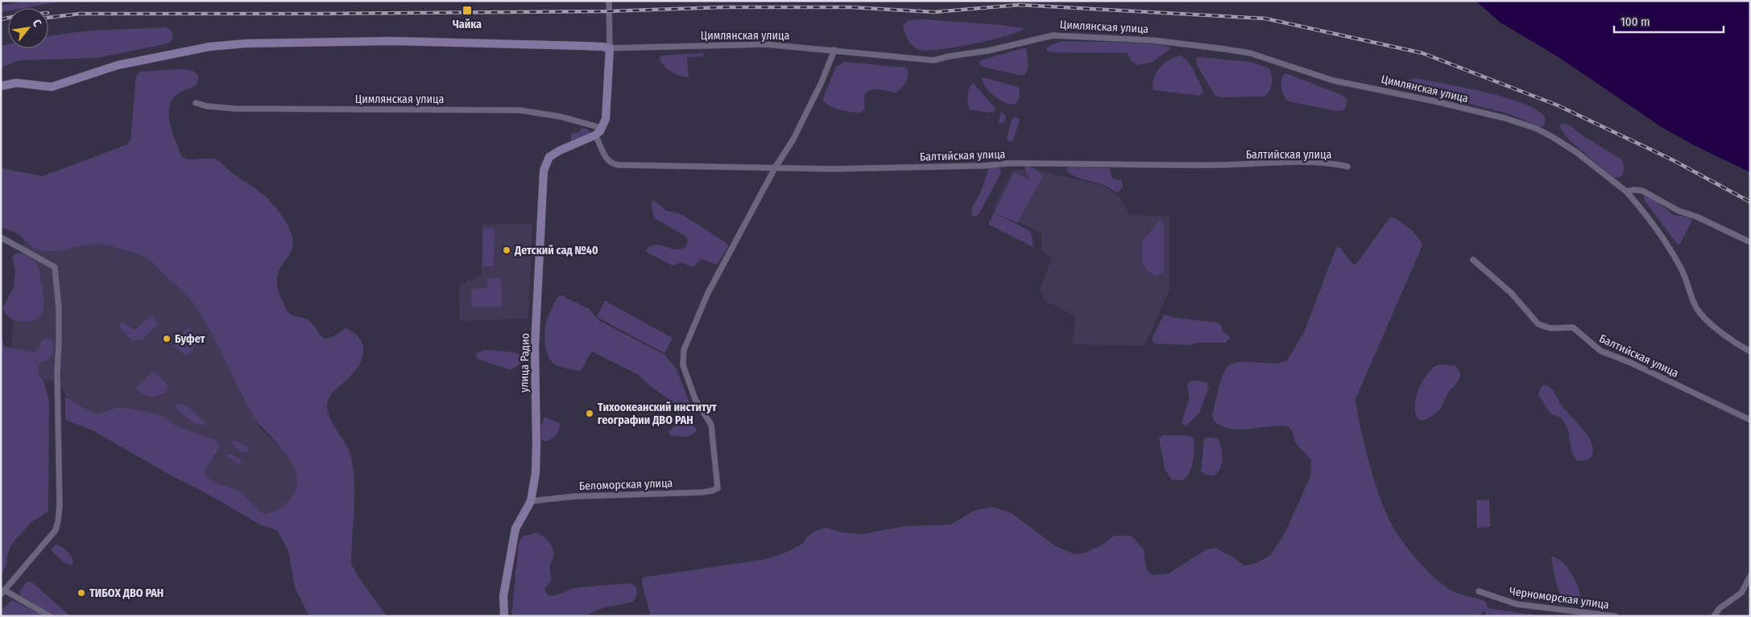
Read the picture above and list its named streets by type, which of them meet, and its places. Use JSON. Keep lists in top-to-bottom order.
{
  "streets": {
    "main road": ["улица Радио"],
    "street": [
      "Цимлянская улица",
      "Балтийская улица",
      "Беломорская улица",
      "Черноморская улица"
    ]
  },
  "crossings": [
    ["Балтийская улица", "улица Радио"],
    ["Балтийская улица", "Беломорская улица"],
    ["улица Радио", "Беломорская улица"]
  ],
  "places": {
    "transit": ["Чайка"],
    "other": [
      "Детский сад №40",
      "Буфет",
      "Тихоокеанский институт географии ДВО РАН",
      "ТИБОХ ДВО РАН"
    ]
  },
  "scale_bar": "100 m",
  "north": "top right"
}
